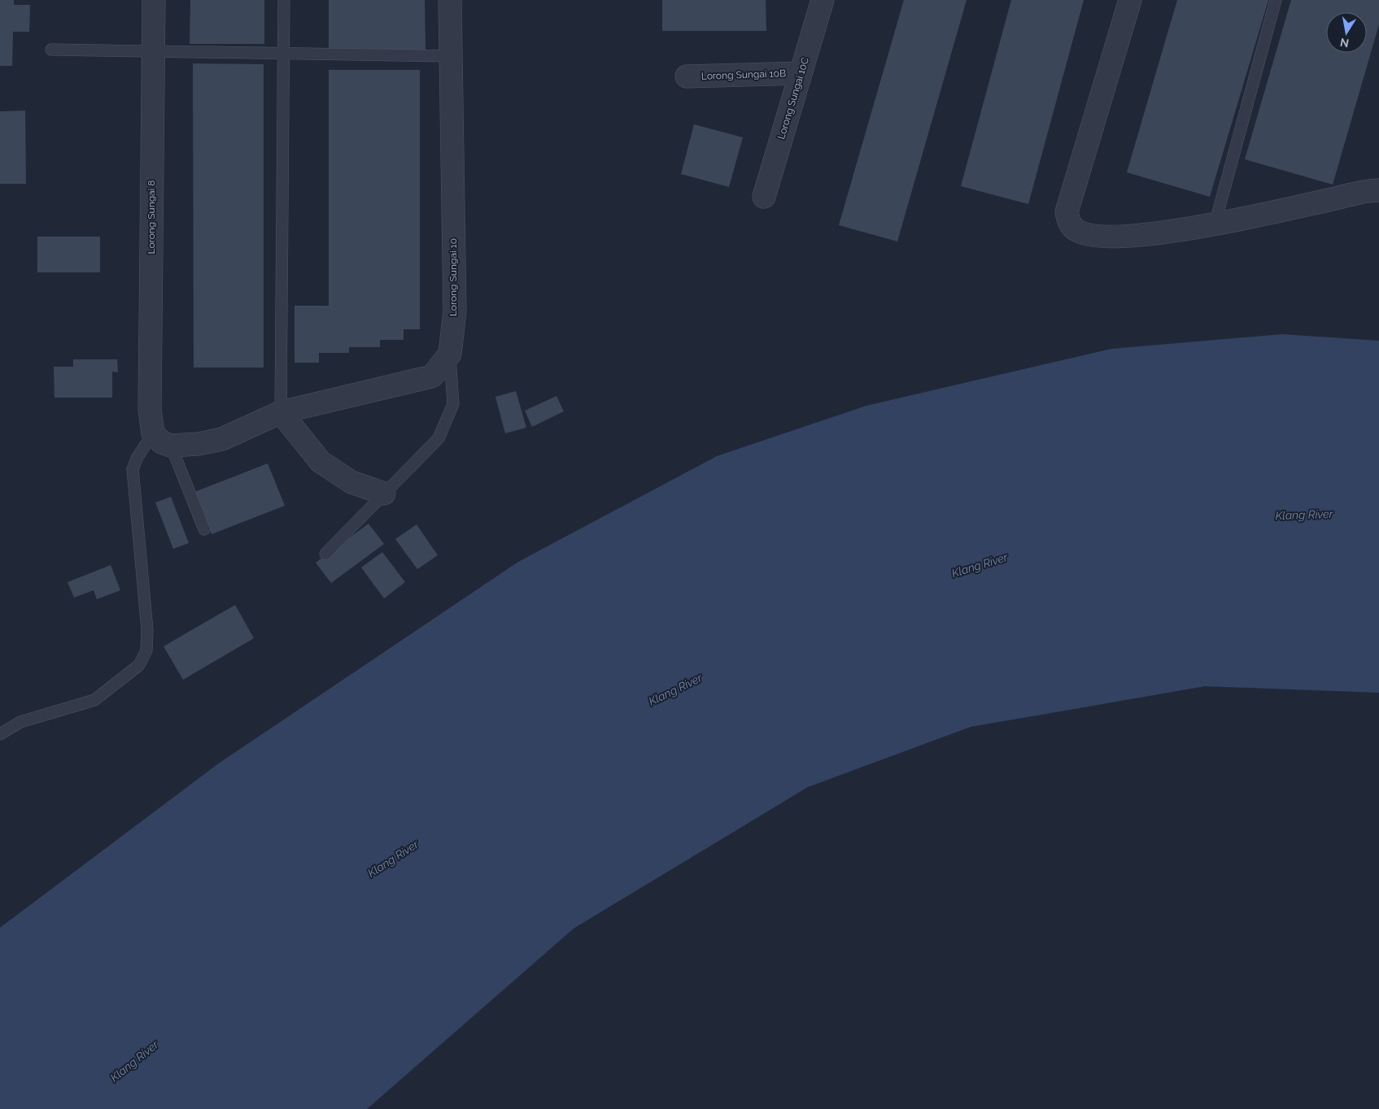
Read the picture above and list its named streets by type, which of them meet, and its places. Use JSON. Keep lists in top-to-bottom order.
{
  "streets": {
    "street": [
      "Lorong Sungai 10B",
      "Lorong Sungai 10C",
      "Lorong Sungai 8",
      "Lorong Sungai 10"
    ]
  },
  "crossings": [
    ["Lorong Sungai 10B", "Lorong Sungai 10C"]
  ],
  "water": ["Klang River"],
  "north": "bottom"
}
